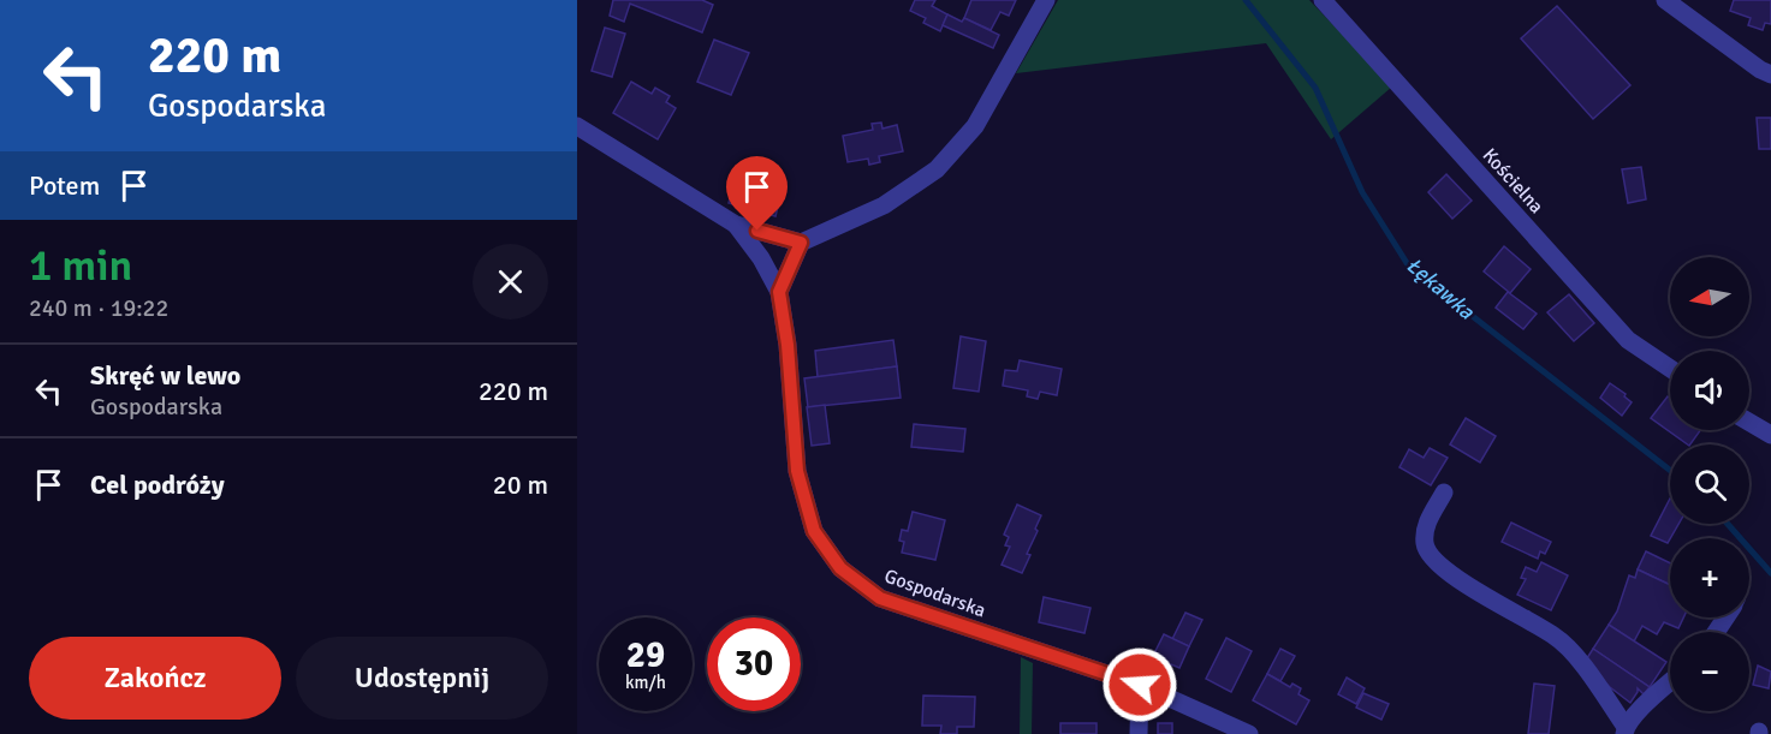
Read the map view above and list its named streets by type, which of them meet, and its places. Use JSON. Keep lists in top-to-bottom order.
{
  "streets": {
    "street": ["Kościelna", "Gospodarska"]
  },
  "water": ["Łękawka"],
  "north": "left",
  "page": {
    "turn": ["220 m", "Gospodarska"],
    "then": "Potem",
    "heading": ["1 min", "240 m · 19:22"],
    "map_buttons": ["+", "−"],
    "list": [
      {
        "name": "Skręć w lewo",
        "note": "Gospodarska",
        "value": "220 m"
      },
      {
        "name": "Cel podróży",
        "value": "20 m"
      }
    ],
    "speed": "29 km/h",
    "limit": "30",
    "buttons": ["Zakończ", "Udostępnij"]
  }
}
